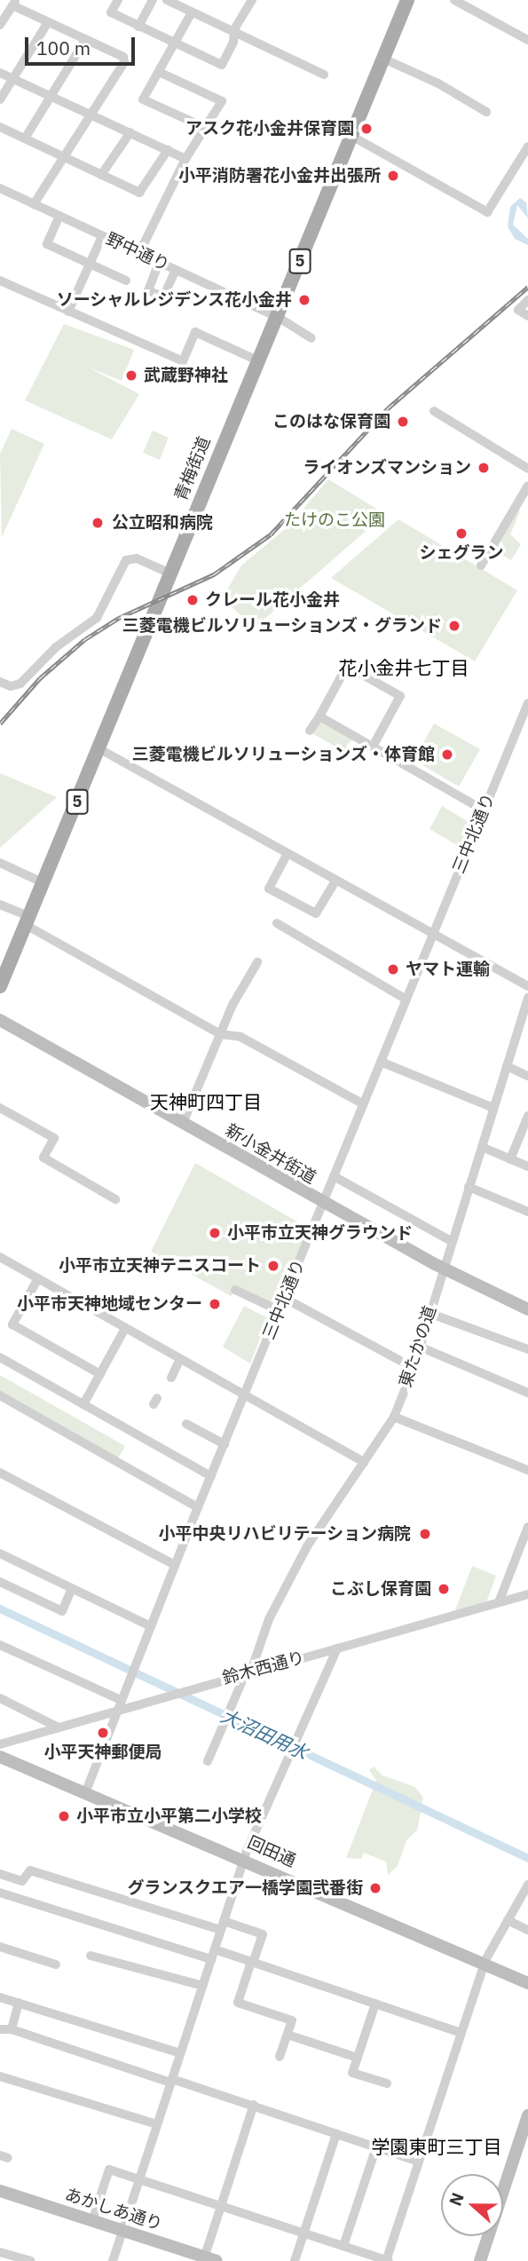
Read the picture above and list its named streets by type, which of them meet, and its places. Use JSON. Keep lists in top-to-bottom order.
{
  "streets": {
    "main road": ["5", "青梅街道"],
    "street": [
      "野中通り",
      "三中北通り",
      "新小金井街道",
      "東たかの道",
      "鈴木西通り",
      "回田通",
      "あかしあ通り"
    ]
  },
  "crossings": [
    ["野中通り", "青梅街道"],
    ["三中北通り", "新小金井街道"],
    ["三中北通り", "鈴木西通り"],
    ["三中北通り", "回田通"],
    ["新小金井街道", "東たかの道"],
    ["東たかの道", "鈴木西通り"]
  ],
  "districts": ["花小金井七丁目", "天神町四丁目", "学園東町三丁目"],
  "water": ["大沼田用水"],
  "parks": ["たけのこ公園"],
  "places": [
    "アスク花小金井保育園",
    "小平消防署花小金井出張所",
    "ソーシャルレジデンス花小金井",
    "武蔵野神社",
    "このはな保育園",
    "ライオンズマンション",
    "公立昭和病院",
    "シェグラン",
    "クレール花小金井",
    "三菱電機ビルソリューションズ・グランド",
    "三菱電機ビルソリューションズ・体育館",
    "ヤマト運輸",
    "小平市立天神グラウンド",
    "小平市立天神テニスコート",
    "小平市天神地域センター",
    "小平中央リハビリテーション病院",
    "こぶし保育園",
    "小平天神郵便局",
    "小平市立小平第二小学校",
    "グランスクエア一橋学園弐番街"
  ],
  "scale_bar": "100 m",
  "north": "left"
}
